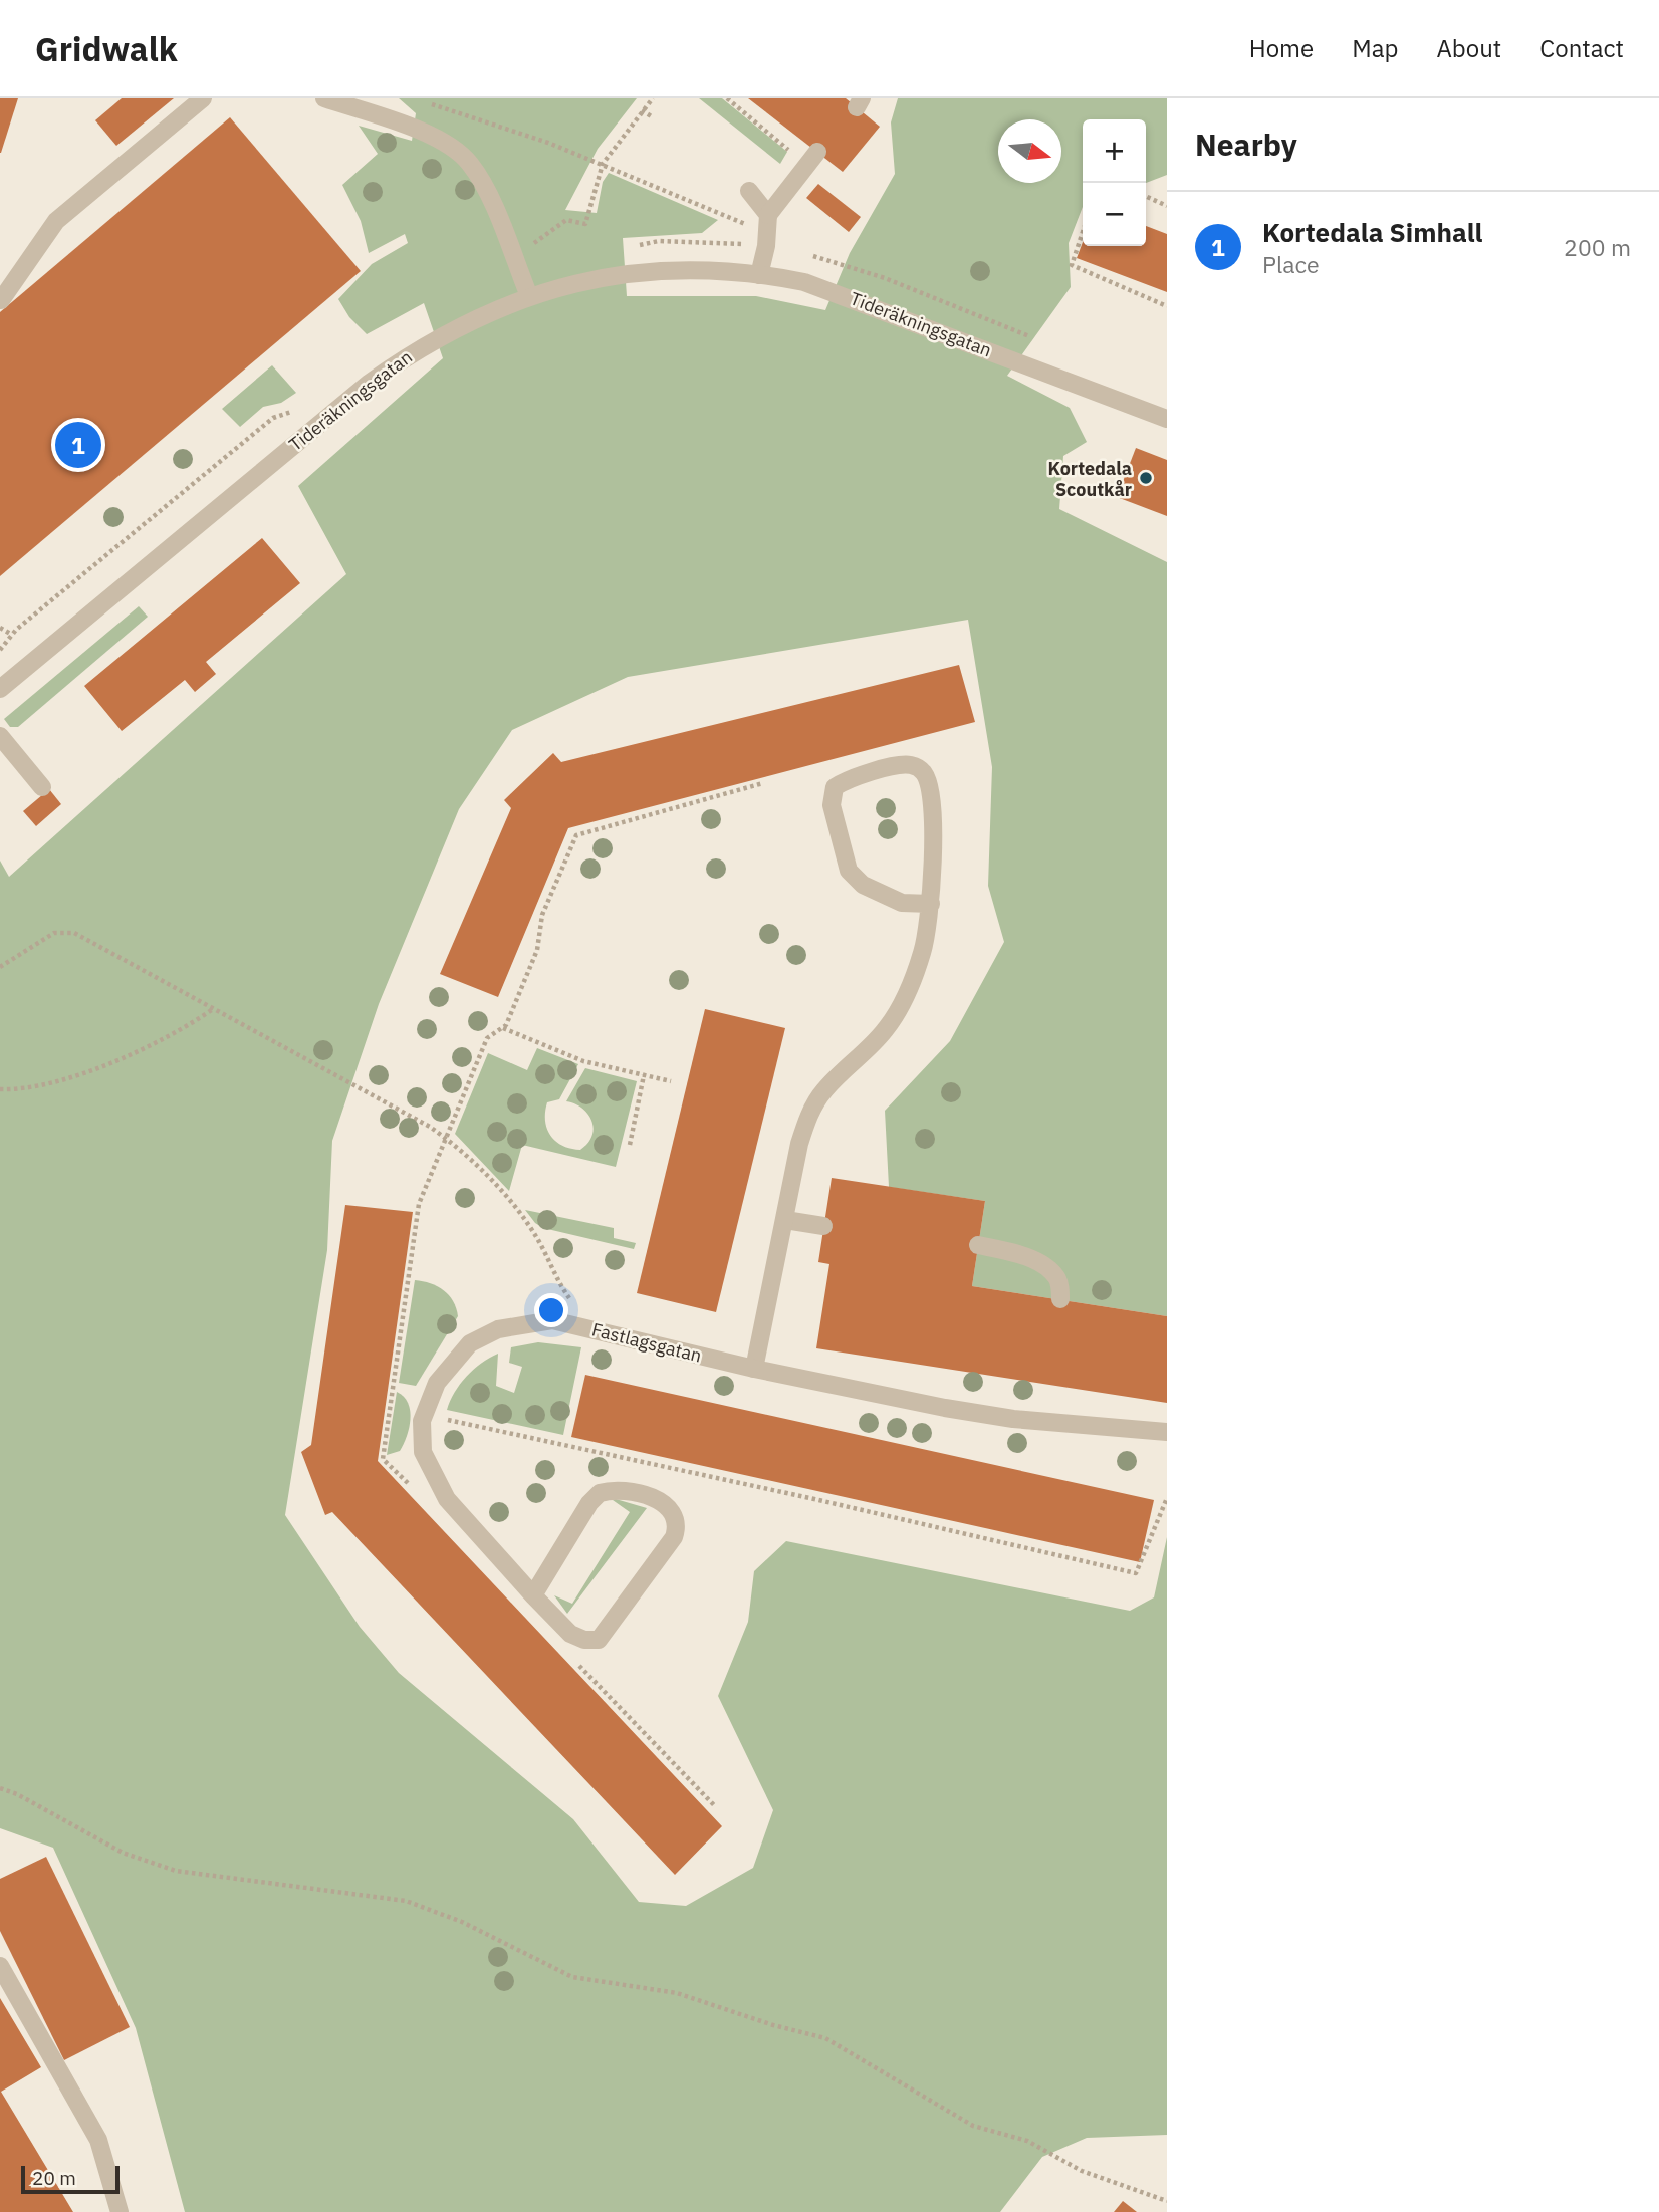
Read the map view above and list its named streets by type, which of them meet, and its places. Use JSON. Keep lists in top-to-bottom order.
{
  "streets": {
    "street": ["Tideräkningsgatan", "Fastlagsgatan"]
  },
  "places": ["Kortedala Scoutkår"],
  "scale_bar": "20 m",
  "north": "right",
  "page": {
    "header": "Gridwalk",
    "nav": [
      "Home",
      "Map",
      "About",
      "Contact"
    ],
    "heading": "Nearby",
    "map_buttons": ["+", "−"],
    "list": [
      {
        "mark": "1",
        "name": "Kortedala Simhall",
        "note": "Place",
        "value": "200 m"
      }
    ],
    "pins": "1",
    "scale": "20 m"
  }
}
